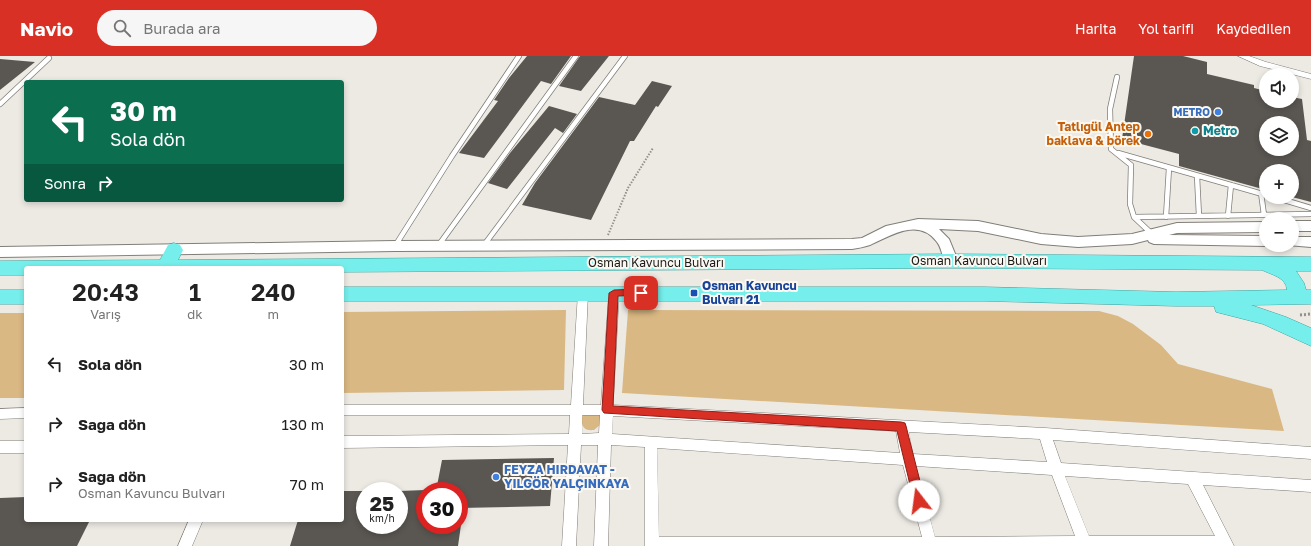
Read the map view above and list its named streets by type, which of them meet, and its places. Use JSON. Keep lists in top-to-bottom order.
{
  "streets": {
    "highway": ["Osman Kavuncu Bulvarı"]
  },
  "places": {
    "other": [
      "METRO",
      "Metro",
      "Tatlıgül Antep baklava & börek",
      "FEYZA HIRDAVAT - YILGÖR YALÇINKAYA"
    ],
    "transit": ["Osman Kavuncu Bulvarı 21"]
  },
  "page": {
    "header": "Navio",
    "search": "Burada ara",
    "nav": ["Harita", "Yol tarifi", "Kaydedilen"],
    "map_buttons": ["+", "−"],
    "turn": ["30 m", "Sola dön"],
    "then": "Sonra",
    "eta": [
      "20:43",
      "Varış",
      "1",
      "dk",
      "240",
      "m"
    ],
    "list": [
      {
        "name": "Sola dön",
        "value": "30 m"
      },
      {
        "name": "Sağa dön",
        "value": "130 m"
      },
      {
        "name": "Sağa dön",
        "note": "Osman Kavuncu Bulvarı",
        "value": "70 m"
      }
    ],
    "speed": "25 km/h",
    "limit": "30"
  }
}
